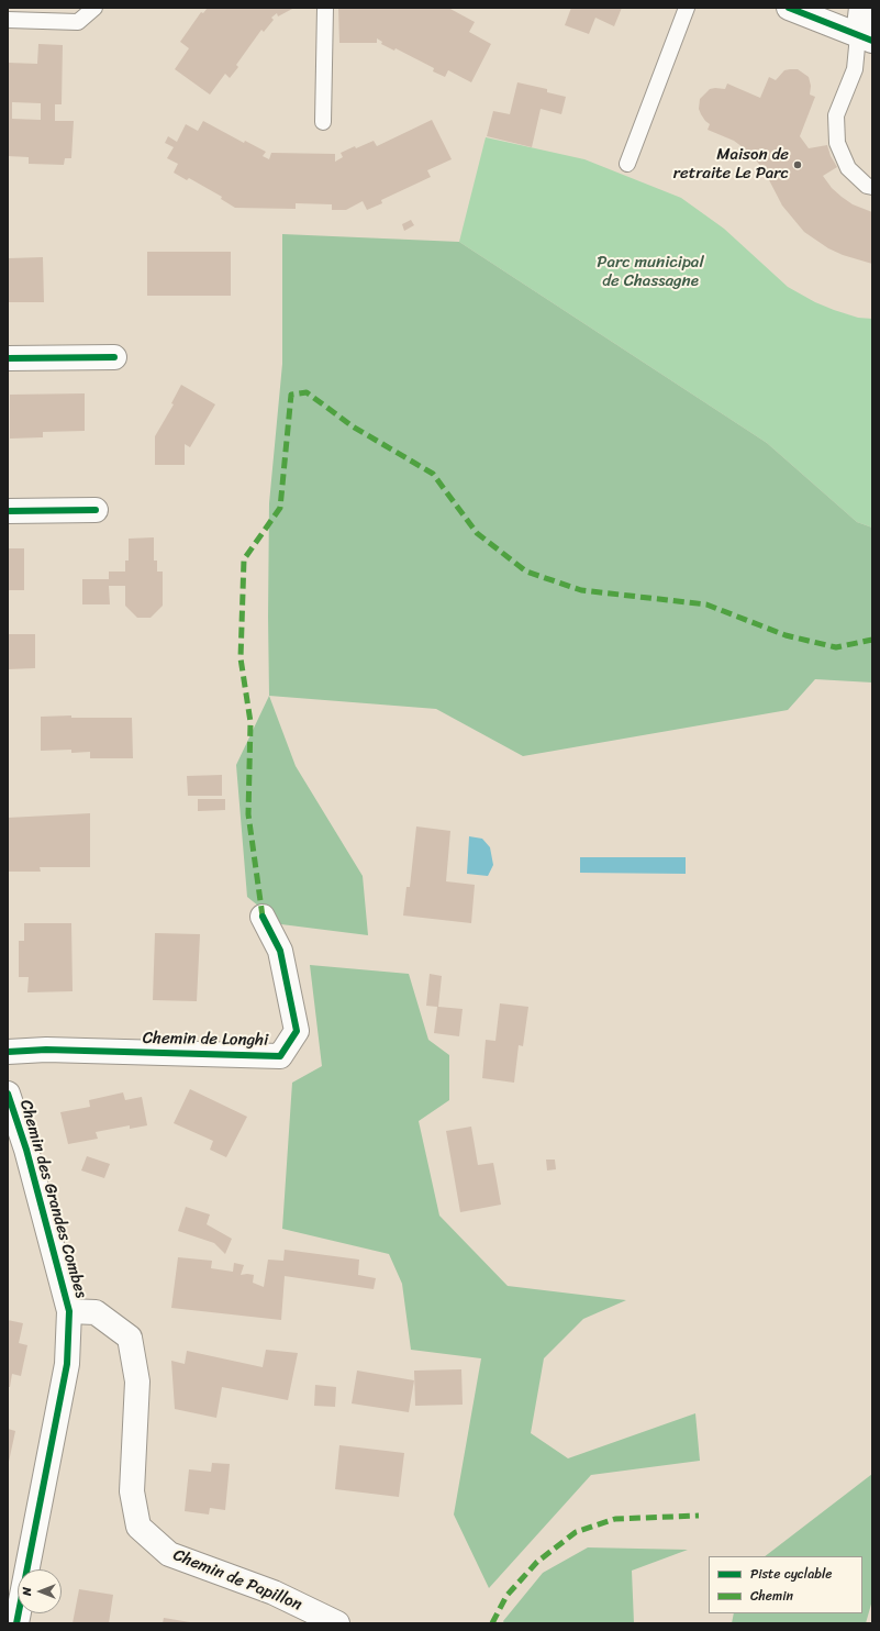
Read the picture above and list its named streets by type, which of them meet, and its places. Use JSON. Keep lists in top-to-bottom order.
{
  "streets": {
    "street": ["Chemin de Longhi", "Chemin des Grandes Combes", "Chemin de Papillon"]
  },
  "crossings": [
    ["Chemin des Grandes Combes", "Chemin de Papillon"]
  ],
  "parks": ["Parc municipal de Chassagne"],
  "places": ["Maison de retraite Le Parc"],
  "legend": ["Piste cyclable", "Chemin"],
  "north": "left"
}
